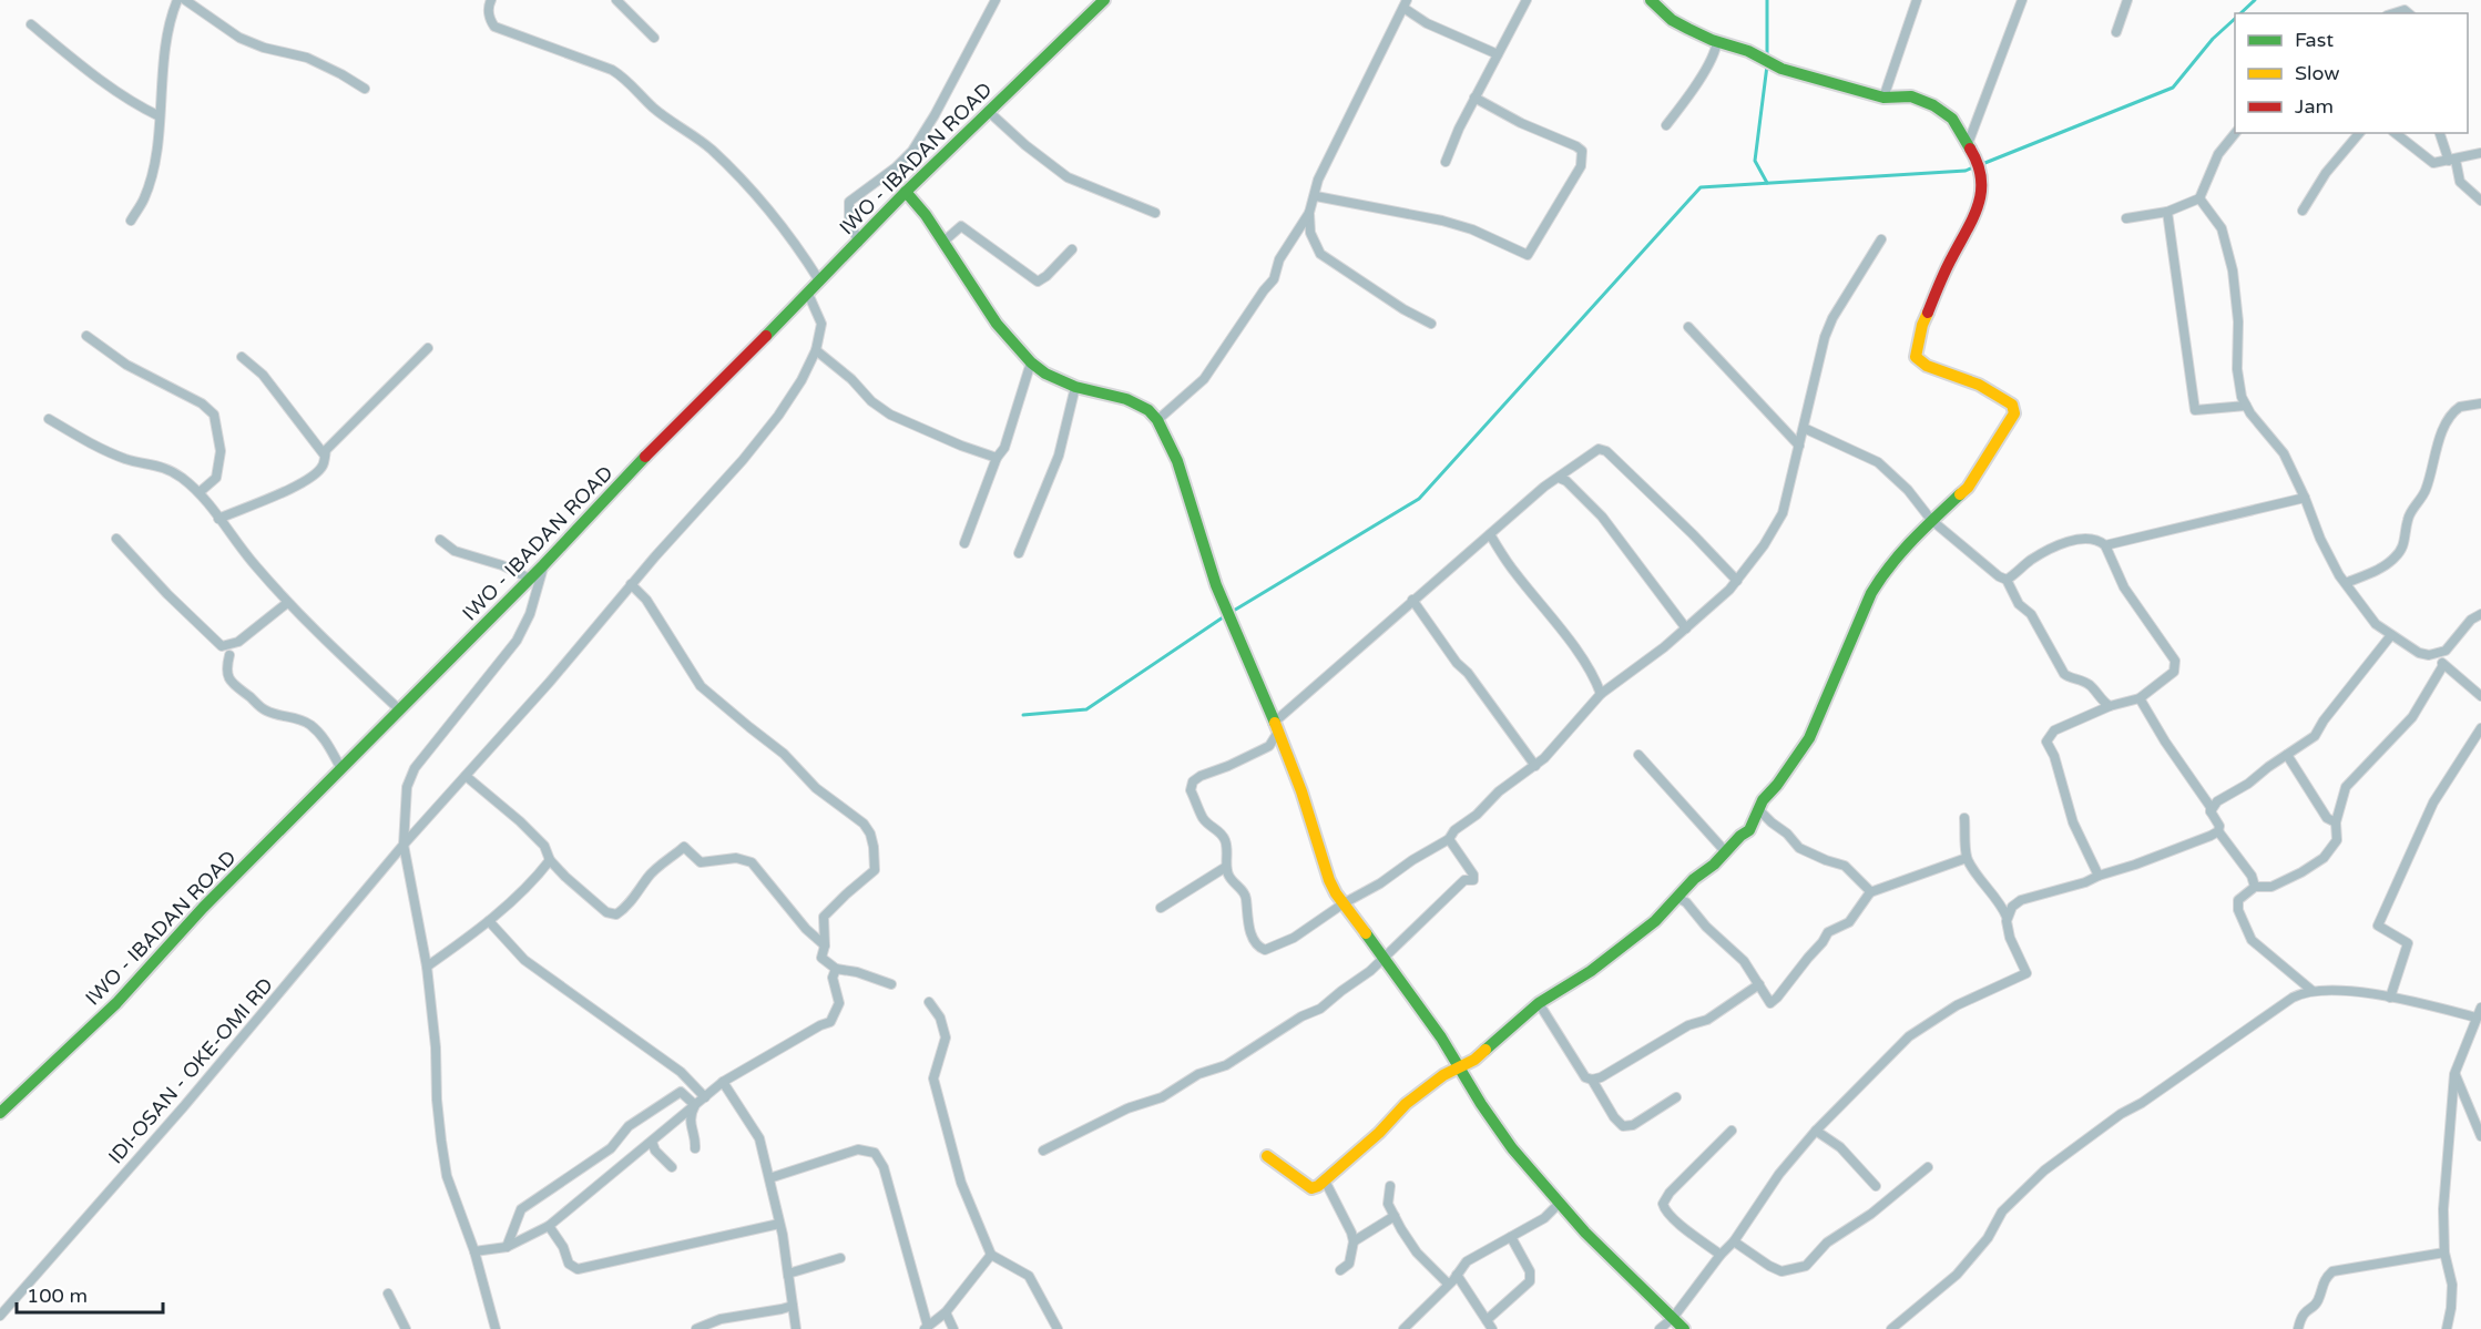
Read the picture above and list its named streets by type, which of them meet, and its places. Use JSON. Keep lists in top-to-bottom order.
{
  "streets": {
    "street": ["IWO - IBADAN ROAD", "IDI-OSAN - OKE-OMI RD"]
  },
  "legend": ["Fast", "Slow", "Jam"],
  "scale_bar": "100 m"
}
